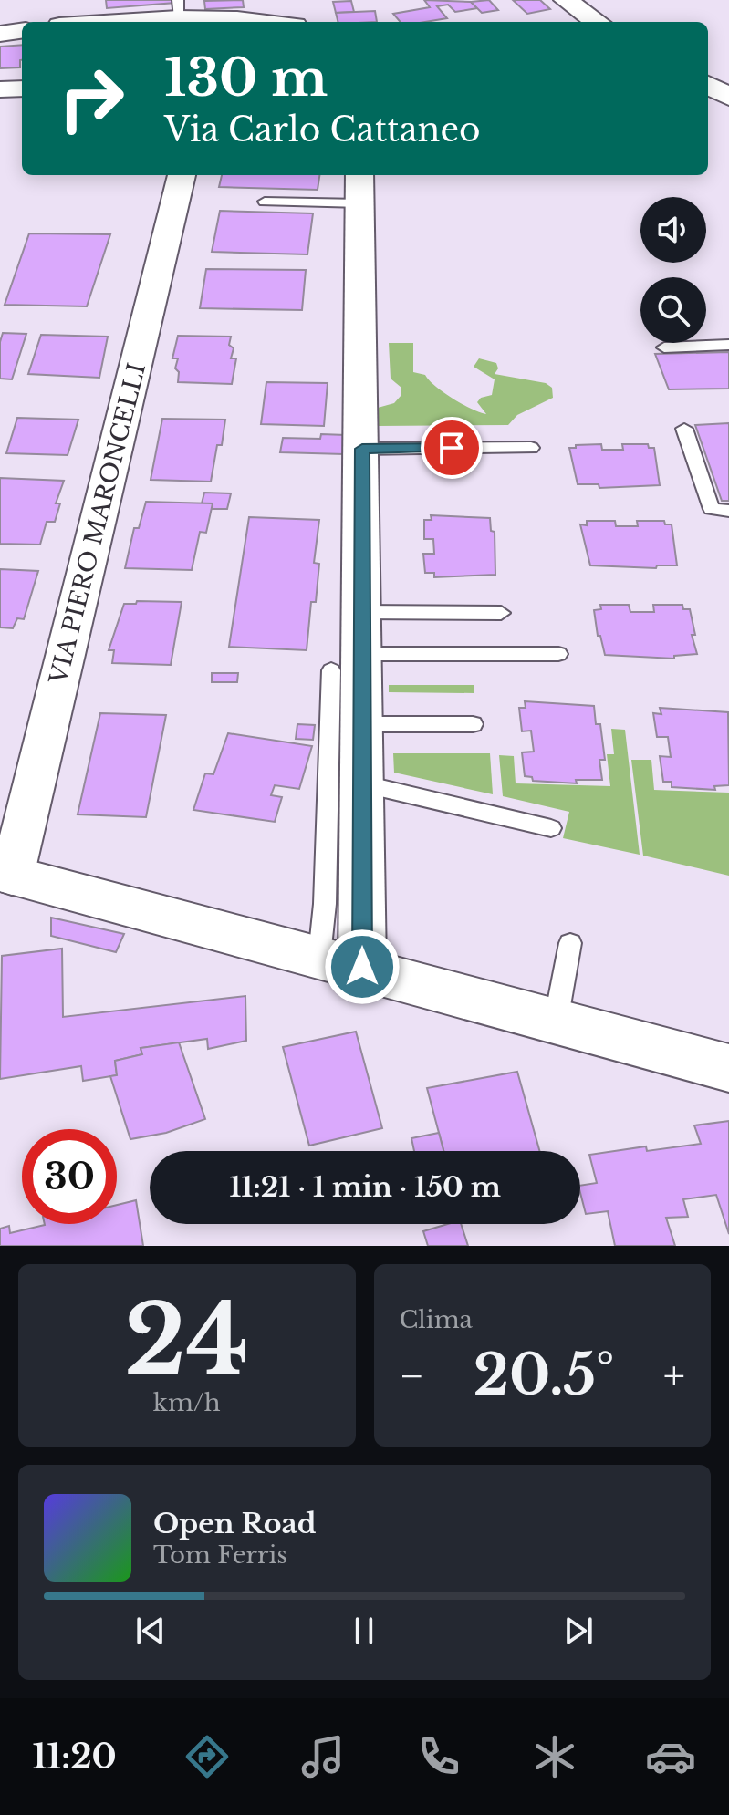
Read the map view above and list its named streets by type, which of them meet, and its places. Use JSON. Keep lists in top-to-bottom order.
{
  "streets": {
    "street": ["VIA PIERO MARONCELLI"]
  },
  "page": {
    "turn": ["130 m", "Via Carlo Cattaneo"],
    "limit": "30",
    "trip": "11:21 · 1 min · 150 m",
    "tile": [
      ["24", "km/h"],
      "Clima"
    ],
    "heat": ["−", "20.5°", "+"],
    "song": ["Open Road", "Tom Ferris"],
    "tabs": "11:20"
  }
}
